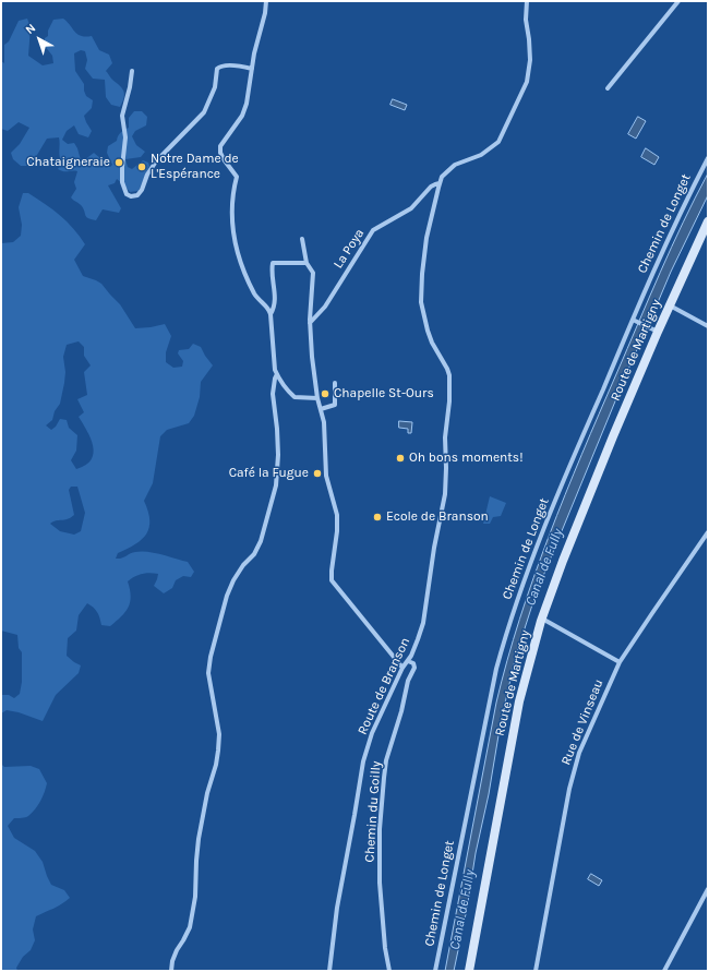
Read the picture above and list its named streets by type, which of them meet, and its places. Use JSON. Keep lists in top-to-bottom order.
{
  "streets": {
    "main road": ["Route de Martigny"],
    "street": [
      "Chemin de Longet",
      "La Poya",
      "Route de Branson",
      "Rue de Vinseau",
      "Chemin du Goilly"
    ]
  },
  "crossings": [
    ["La Poya", "Route de Branson"],
    ["Route de Branson", "Chemin du Goilly"]
  ],
  "water": ["Canal de Fully"],
  "places": [
    "Chataigneraie",
    "Notre Dame de L'Espérance",
    "Chapelle St-Ours",
    "Oh bons moments!",
    "Café la Fugue",
    "Ecole de Branson"
  ],
  "north": "top left"
}
